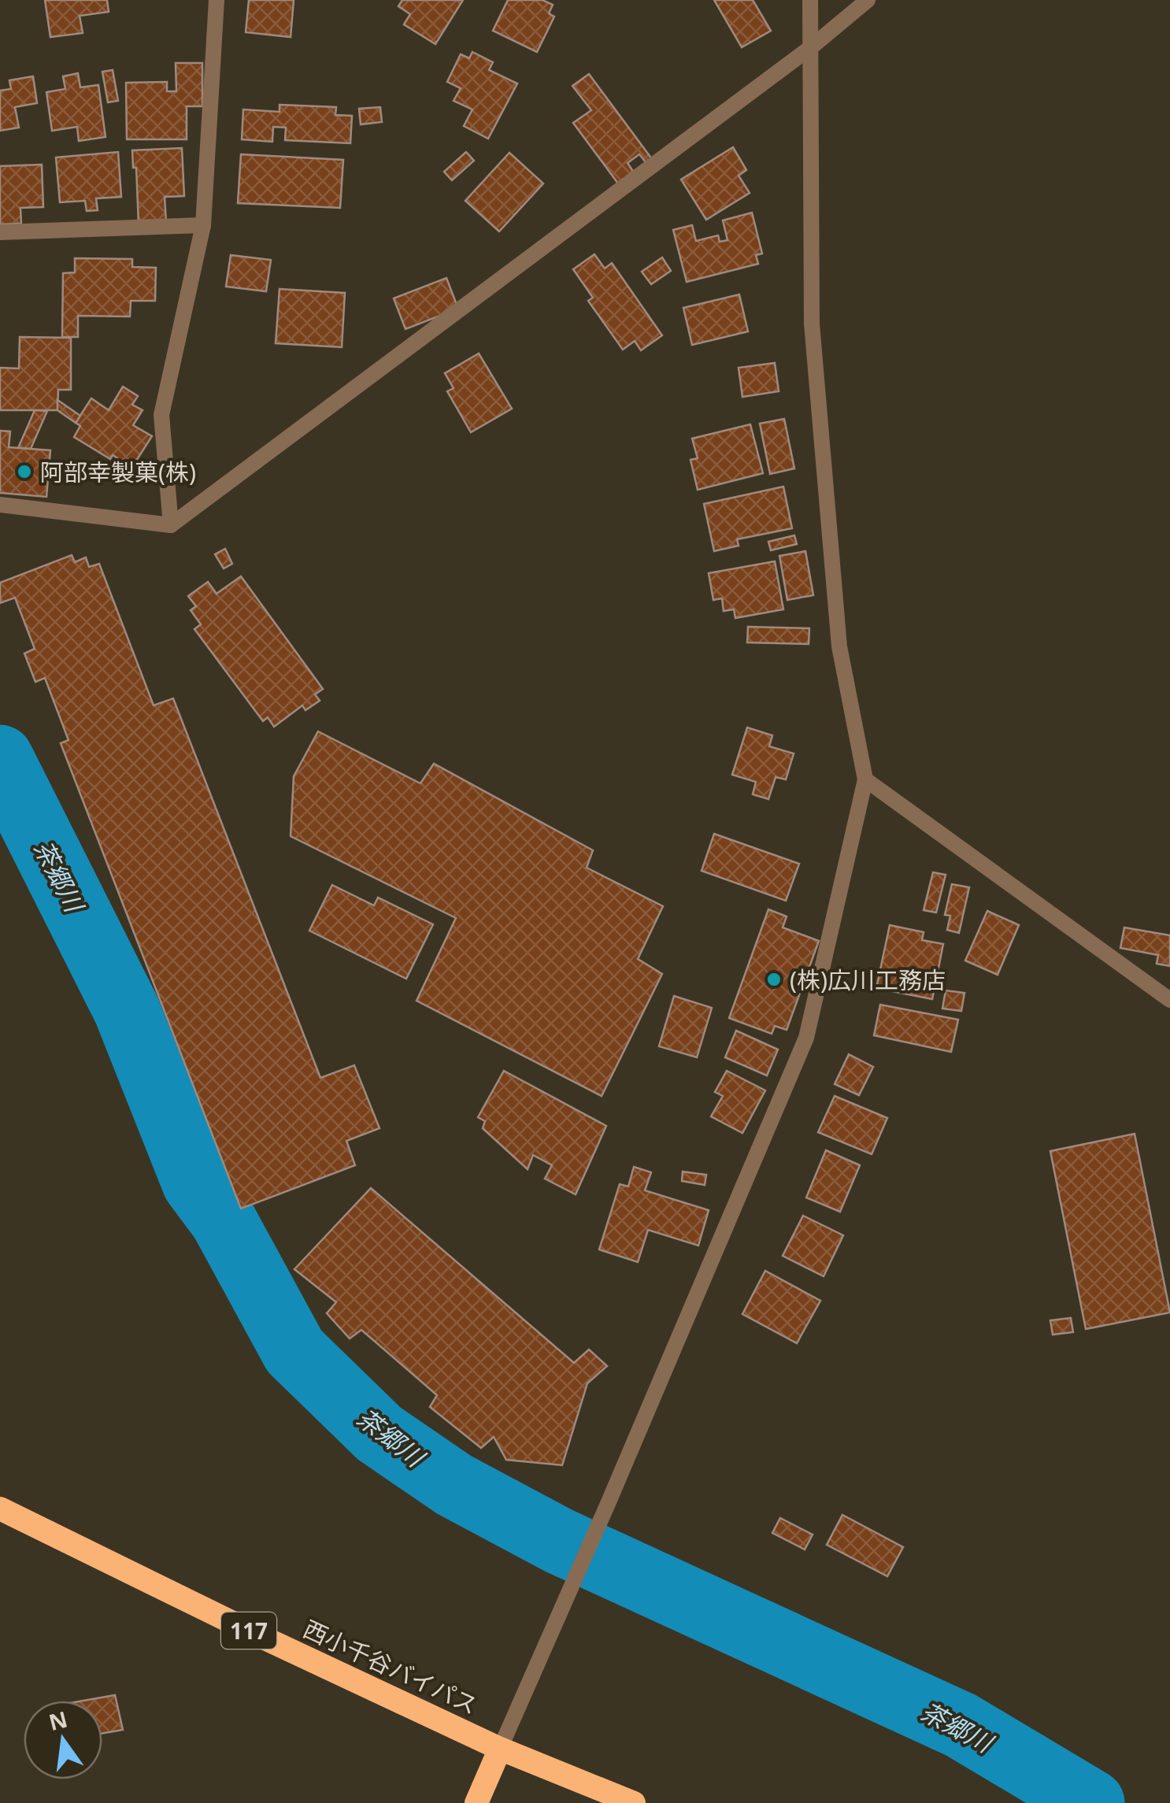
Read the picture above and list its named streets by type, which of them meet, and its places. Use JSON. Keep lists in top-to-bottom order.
{
  "streets": {
    "highway": ["117", "西小千谷バイパス"]
  },
  "water": ["茶郷川"],
  "places": ["阿部幸製菓(株)", "(株)広川工務店"],
  "north": "top"
}
